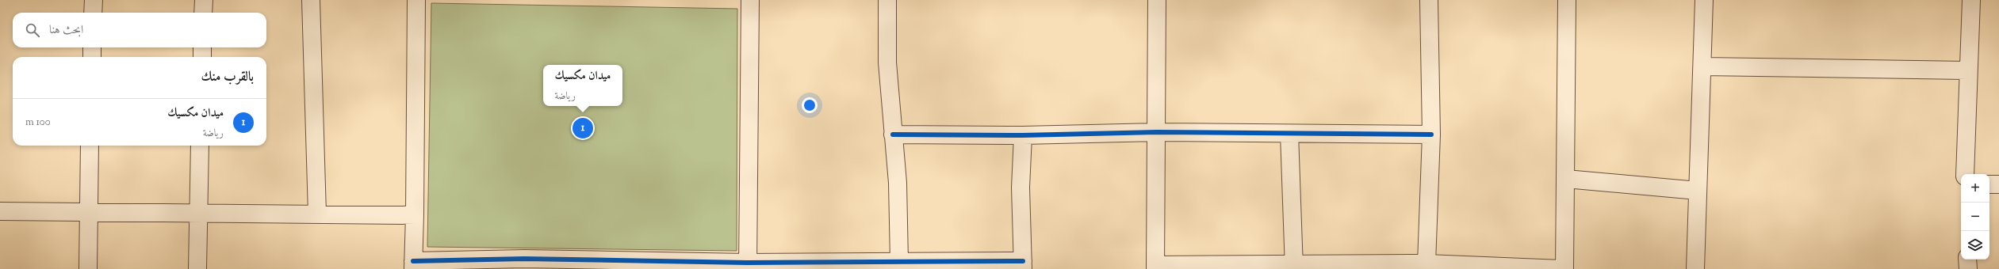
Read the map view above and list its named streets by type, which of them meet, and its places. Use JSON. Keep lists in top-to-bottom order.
{
  "page": {
    "search": "ابحث هنا",
    "heading": "بالقرب منك",
    "popup": ["ميدان مكسيك", "رياضة"],
    "list": [
      {
        "mark": "1",
        "name": "ميدان مكسيك",
        "note": "رياضة",
        "value": "100 m"
      }
    ],
    "pins": "1",
    "map_buttons": ["+", "−"]
  }
}
